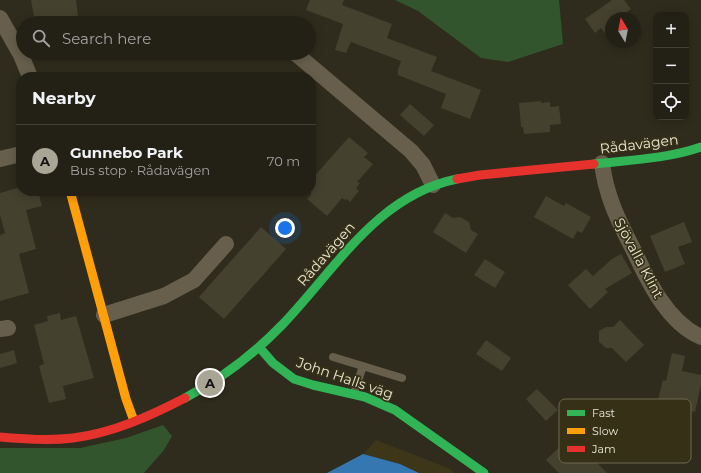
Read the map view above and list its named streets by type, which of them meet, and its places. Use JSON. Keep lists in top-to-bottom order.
{
  "streets": {
    "street": ["Rådavägen", "Sjövalla Klint", "John Halls väg"]
  },
  "crossings": [
    ["Rådavägen", "Sjövalla Klint"],
    ["Rådavägen", "John Halls väg"]
  ],
  "legend": ["Fast", "Slow", "Jam"],
  "north": "top",
  "page": {
    "map_buttons": ["+", "−"],
    "search": "Search here",
    "heading": "Nearby",
    "list": [
      {
        "mark": "A",
        "name": "Gunnebo Park",
        "note": "Bus stop · Rådavägen",
        "value": "70 m"
      }
    ],
    "pins": "A"
  }
}
